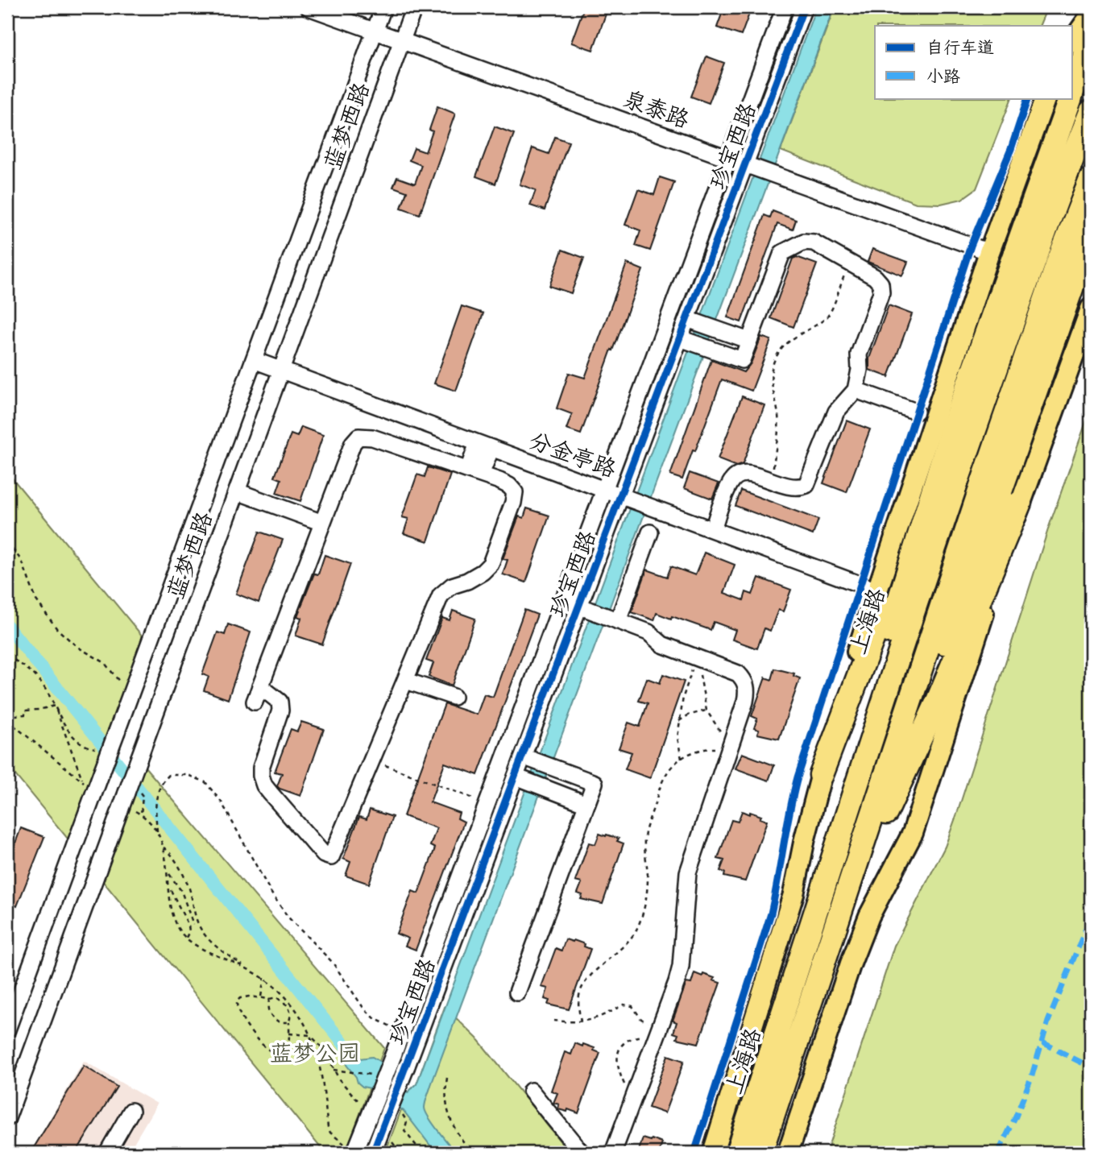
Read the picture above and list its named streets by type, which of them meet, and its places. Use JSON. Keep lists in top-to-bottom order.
{
  "streets": {
    "highway": ["上海路"],
    "street": [
      "泉泰路",
      "蓝梦西路",
      "珍宝西路",
      "分金亭路"
    ]
  },
  "crossings": [
    ["泉泰路", "蓝梦西路"],
    ["泉泰路", "珍宝西路"],
    ["泉泰路", "上海路"],
    ["蓝梦西路", "分金亭路"],
    ["珍宝西路", "分金亭路"],
    ["分金亭路", "上海路"]
  ],
  "parks": ["蓝梦公园"],
  "legend": ["自行车道", "小路"]
}
